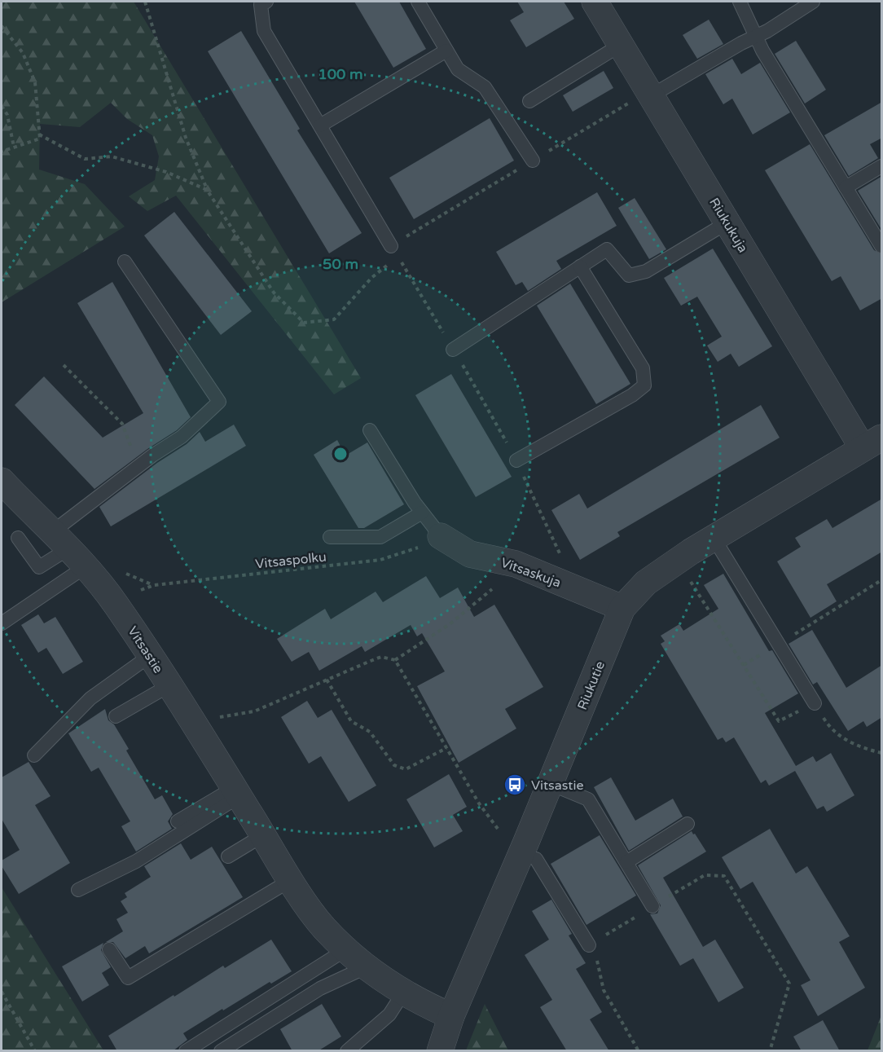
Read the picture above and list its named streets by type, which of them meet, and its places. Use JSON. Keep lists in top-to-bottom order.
{
  "streets": {
    "street": [
      "Riukukuja",
      "Vitsaskuja",
      "Vitsastie",
      "Riukutie"
    ],
    "path": ["Vitsaspolku"]
  },
  "crossings": [
    ["Riukukuja", "Riukutie"],
    ["Vitsaspolku", "Vitsaskuja"],
    ["Vitsaskuja", "Riukutie"],
    ["Vitsastie", "Riukutie"]
  ],
  "places": {
    "bus stop": ["Vitsastie"]
  },
  "rings": ["100 m", "50 m"]
}
